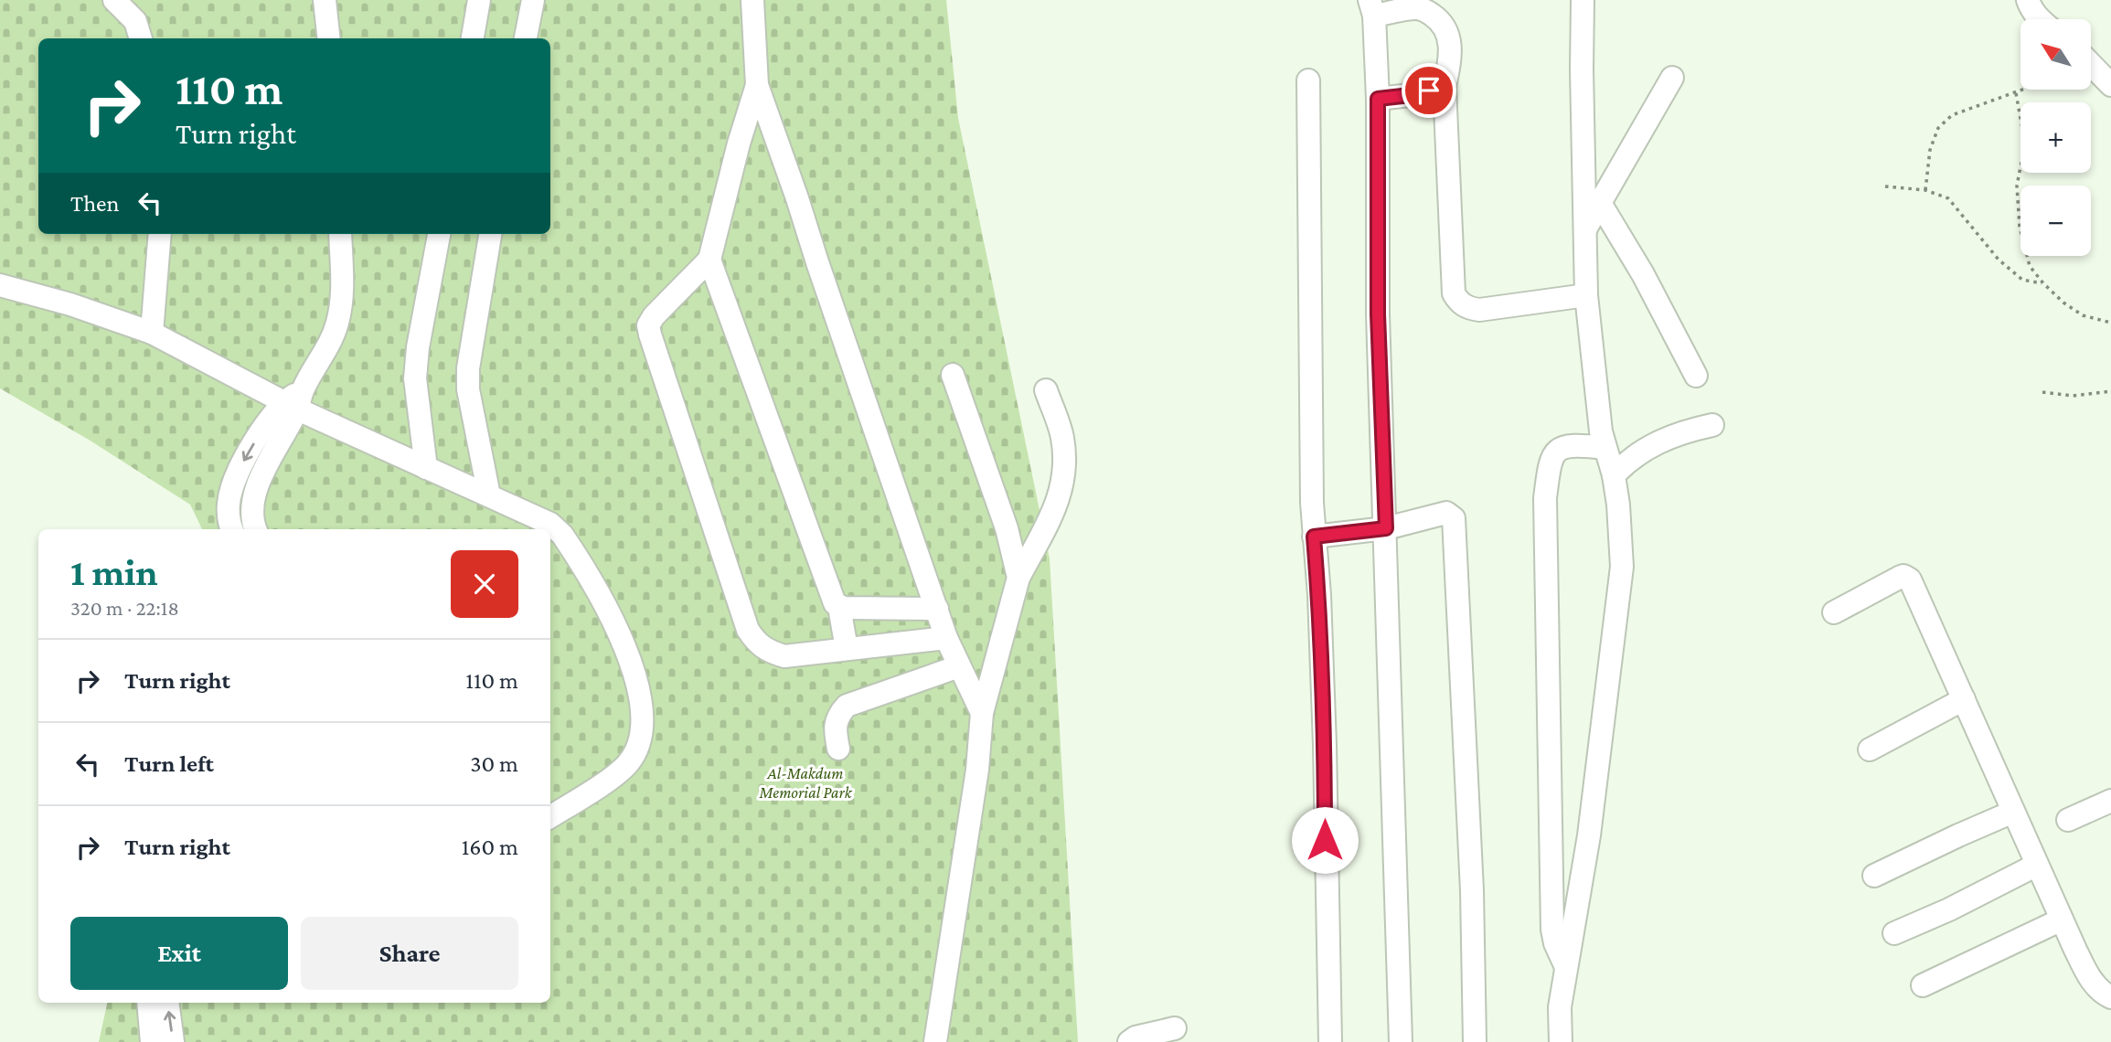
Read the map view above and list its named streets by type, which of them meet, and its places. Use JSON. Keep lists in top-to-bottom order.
{
  "parks": ["Al-Makdum Memorial Park"],
  "north": "top left",
  "page": {
    "map_buttons": ["+", "−"],
    "turn": ["110 m", "Turn right"],
    "then": "Then",
    "heading": ["1 min", "320 m · 22:18"],
    "list": [
      {
        "name": "Turn right",
        "value": "110 m"
      },
      {
        "name": "Turn left",
        "value": "30 m"
      },
      {
        "name": "Turn right",
        "value": "160 m"
      }
    ],
    "buttons": ["Exit", "Share"]
  }
}
